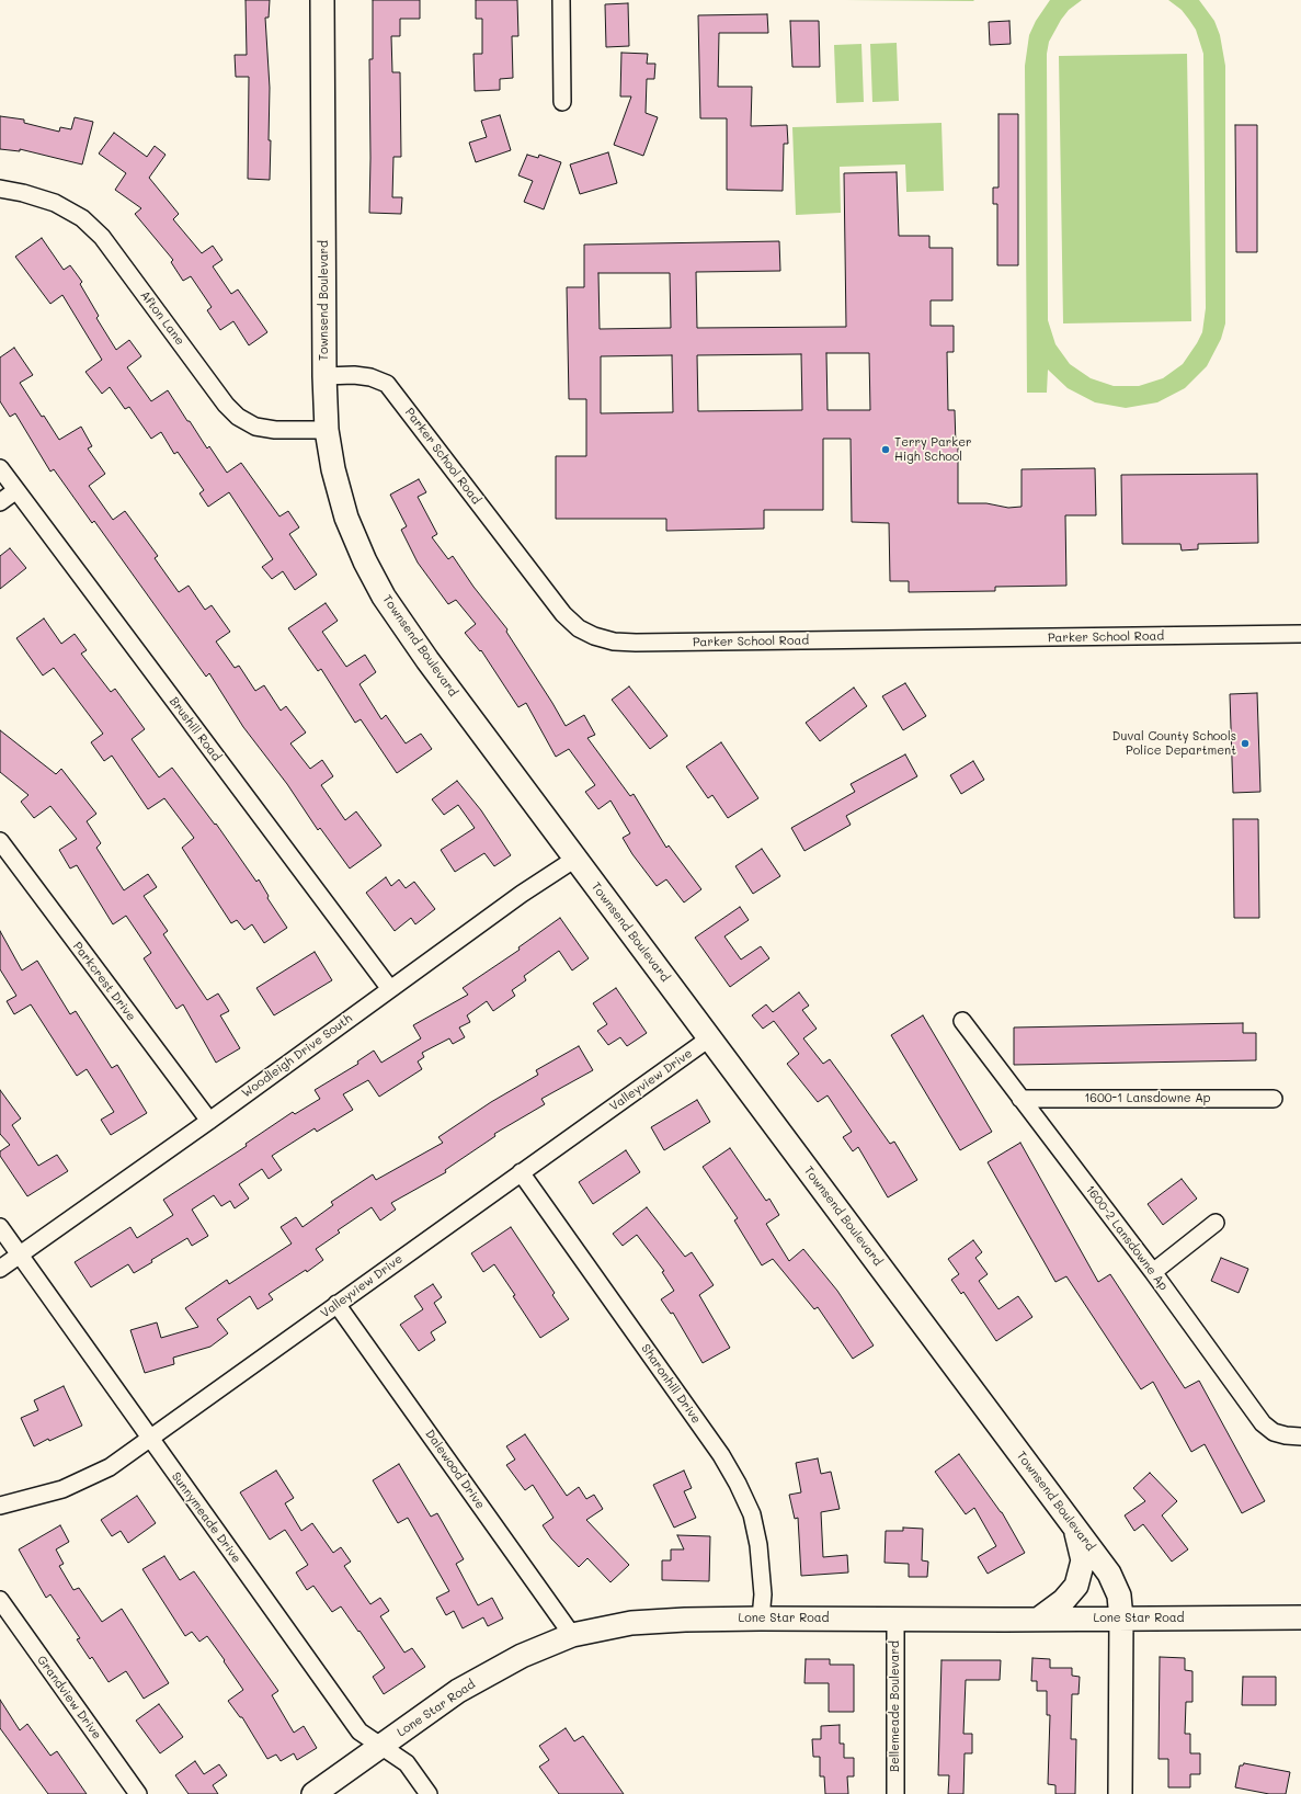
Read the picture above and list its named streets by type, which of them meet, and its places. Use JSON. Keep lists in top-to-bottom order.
{
  "streets": {
    "street": [
      "Townsend Boulevard",
      "Afton Lane",
      "Parker School Road",
      "Brushill Road",
      "Parkcrest Drive",
      "Woodleigh Drive South",
      "Valleyview Drive",
      "1600-1 Lansdowne Ap",
      "1600-2 Lansdowne Ap",
      "Sharonhill Drive",
      "Dalewood Drive",
      "Sunnymeade Drive",
      "Lone Star Road",
      "Grandview Drive",
      "Bellemeade Boulevard"
    ]
  },
  "crossings": [
    ["Townsend Boulevard", "Afton Lane"],
    ["Townsend Boulevard", "Parker School Road"],
    ["Townsend Boulevard", "Woodleigh Drive South"],
    ["Townsend Boulevard", "Valleyview Drive"],
    ["Townsend Boulevard", "Lone Star Road"],
    ["Brushill Road", "Woodleigh Drive South"],
    ["Parkcrest Drive", "Woodleigh Drive South"],
    ["Woodleigh Drive South", "Sunnymeade Drive"],
    ["Valleyview Drive", "Sharonhill Drive"],
    ["Valleyview Drive", "Dalewood Drive"],
    ["Valleyview Drive", "Sunnymeade Drive"],
    ["1600-1 Lansdowne Ap", "1600-2 Lansdowne Ap"],
    ["Sharonhill Drive", "Lone Star Road"],
    ["Dalewood Drive", "Lone Star Road"],
    ["Sunnymeade Drive", "Lone Star Road"],
    ["Lone Star Road", "Bellemeade Boulevard"]
  ],
  "places": ["Terry Parker High School", "Duval County Schools Police Department"]
}
